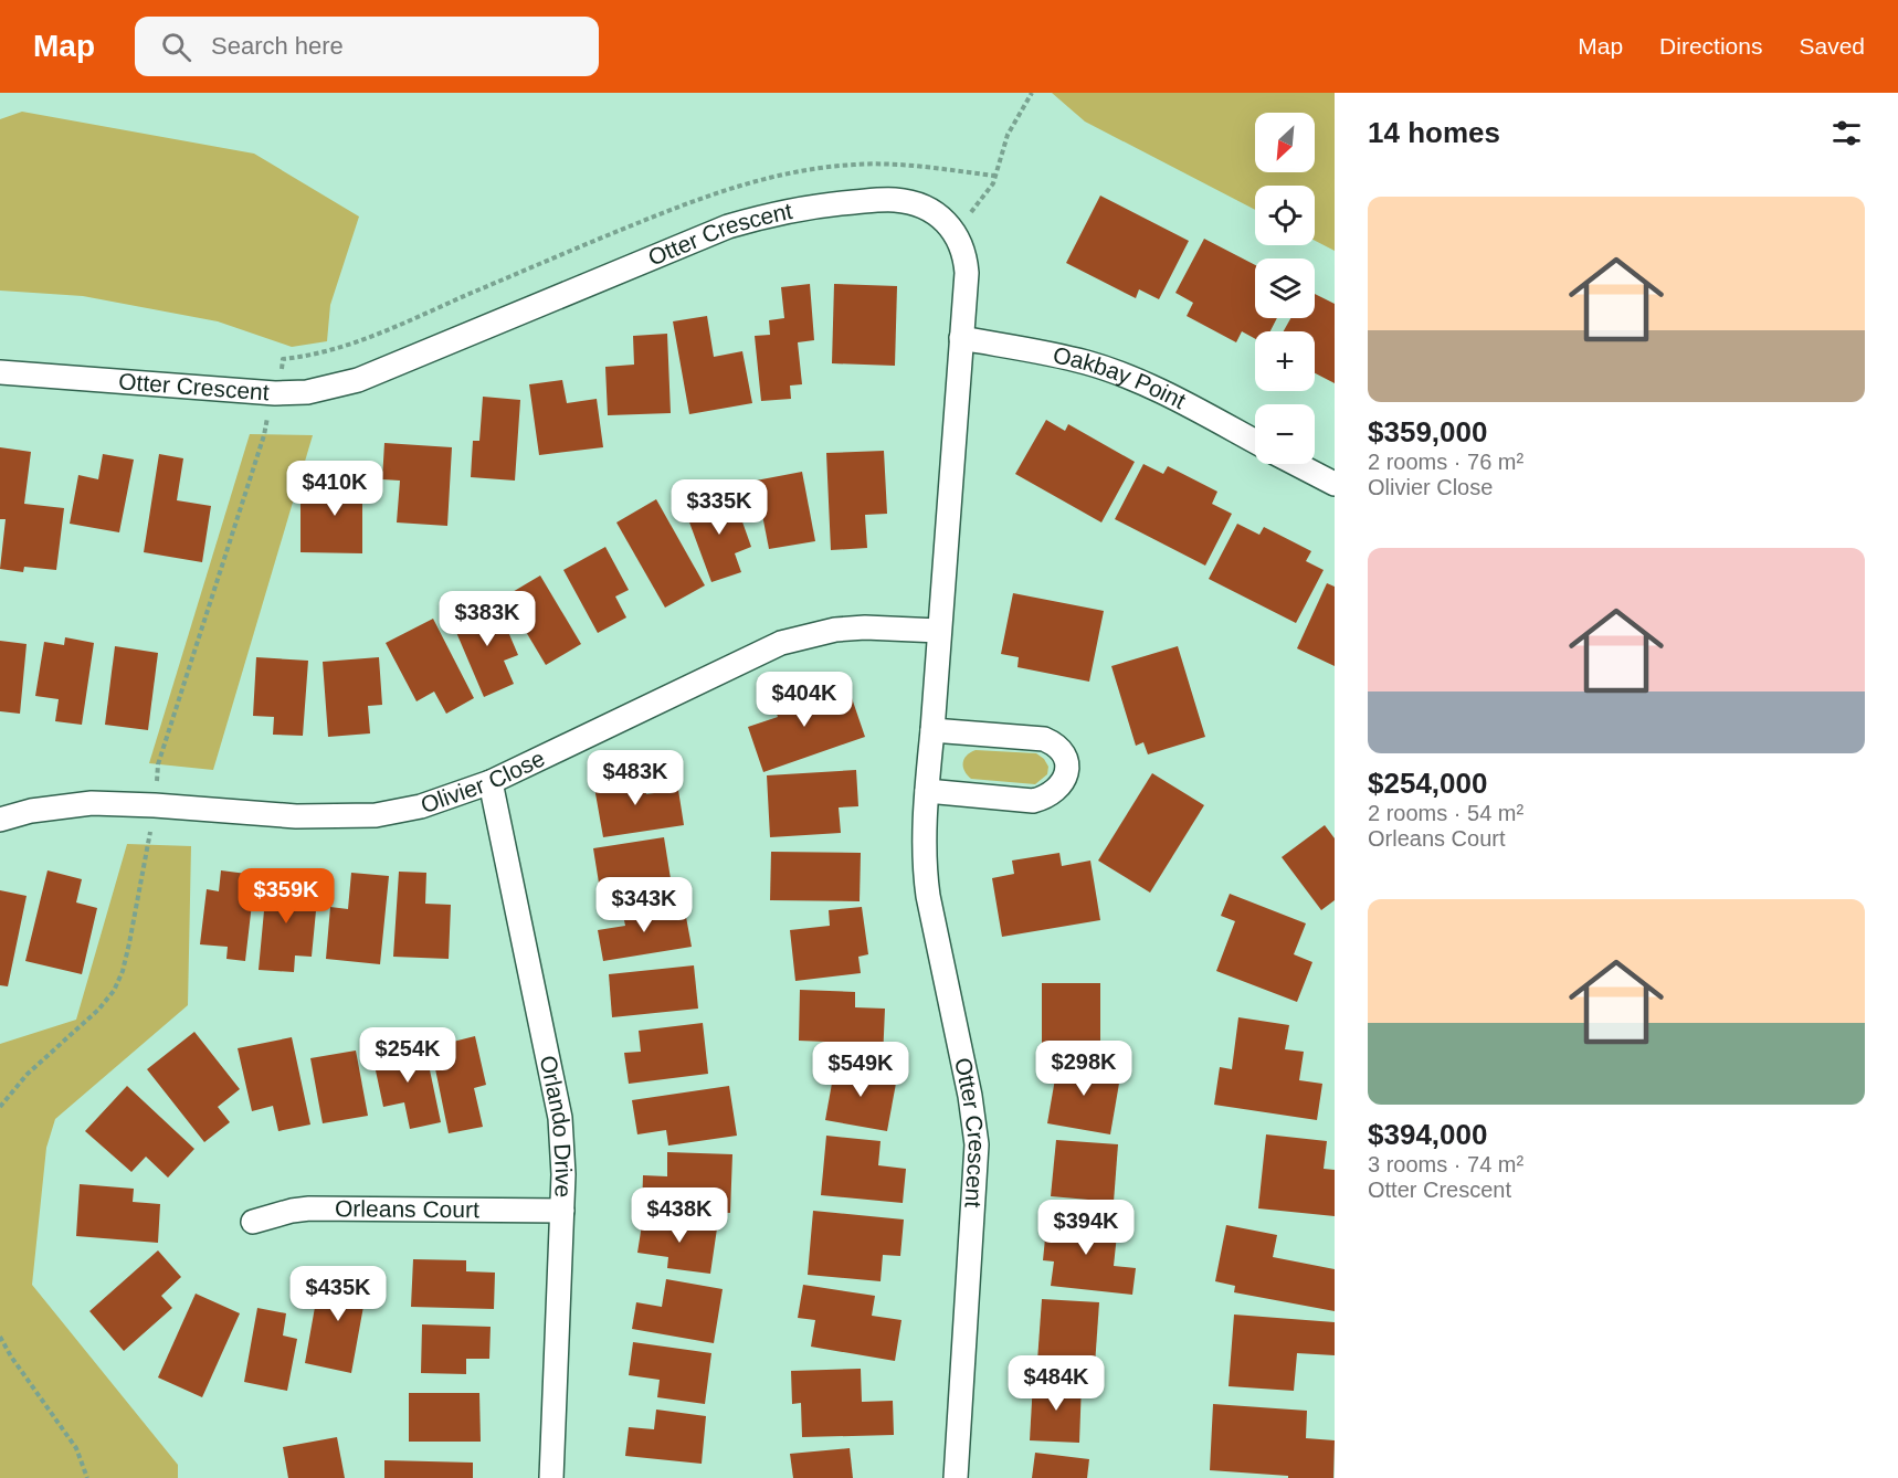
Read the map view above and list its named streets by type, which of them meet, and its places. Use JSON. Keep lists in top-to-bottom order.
{
  "streets": {
    "street": [
      "Otter Crescent",
      "Oakbay Point",
      "Olivier Close",
      "Orlando Drive",
      "Orleans Court"
    ]
  },
  "crossings": [
    ["Otter Crescent", "Oakbay Point"],
    ["Otter Crescent", "Olivier Close"],
    ["Olivier Close", "Orlando Drive"],
    ["Orlando Drive", "Orleans Court"]
  ],
  "north": "bottom left",
  "page": {
    "header": "Map",
    "search": "Search here",
    "nav": ["Map", "Directions", "Saved"],
    "heading": "14 homes",
    "map_buttons": ["+", "−"],
    "list": [
      {
        "name": "$359,000",
        "note": "2 rooms · 76 m² · Olivier Close"
      },
      {
        "name": "$254,000",
        "note": "2 rooms · 54 m² · Orleans Court"
      },
      {
        "name": "$394,000",
        "note": "3 rooms · 74 m² · Otter Crescent"
      }
    ],
    "price": [
      "$410K",
      "$335K",
      "$383K",
      "$404K",
      "$483K",
      "$359K",
      "$343K",
      "$254K",
      "$298K",
      "$549K",
      "$438K",
      "$394K",
      "$435K",
      "$484K"
    ]
  }
}
